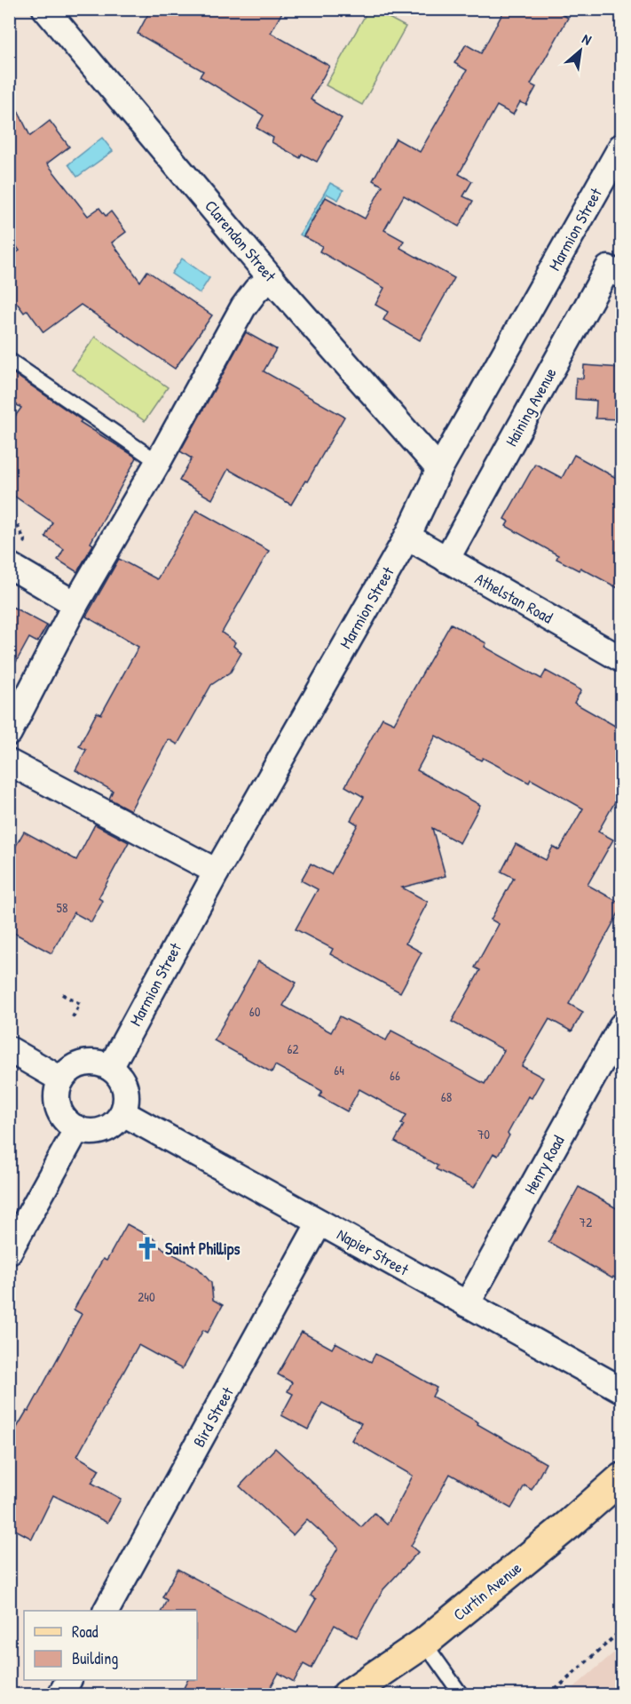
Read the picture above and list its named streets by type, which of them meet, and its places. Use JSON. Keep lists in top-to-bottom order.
{
  "streets": {
    "main road": ["Curtin Avenue"],
    "street": [
      "Marmion Street",
      "Clarendon Street",
      "Haining Avenue",
      "Athelstan Road",
      "Henry Road",
      "Napier Street",
      "Bird Street"
    ]
  },
  "crossings": [
    ["Marmion Street", "Clarendon Street"],
    ["Marmion Street", "Athelstan Road"],
    ["Marmion Street", "Napier Street"],
    ["Haining Avenue", "Athelstan Road"],
    ["Henry Road", "Napier Street"],
    ["Napier Street", "Bird Street"]
  ],
  "places": {
    "church": ["Saint Phillips"]
  },
  "house_numbers": [
    "58",
    "60",
    "62",
    "64",
    "66",
    "68",
    "70",
    "72",
    "240"
  ],
  "legend": ["Road", "Building"],
  "north": "top right"
}
